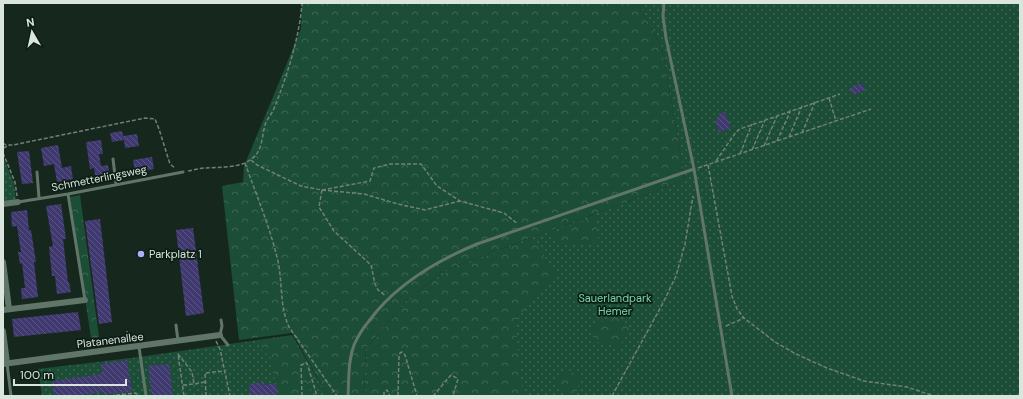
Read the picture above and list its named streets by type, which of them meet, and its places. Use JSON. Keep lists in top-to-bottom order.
{
  "streets": {
    "street": ["Platanenallee"],
    "lane": ["Schmetterlingsweg"]
  },
  "parks": ["Sauerlandpark Hemer"],
  "places": ["Parkplatz 1"],
  "scale_bar": "100 m",
  "north": "top"
}
